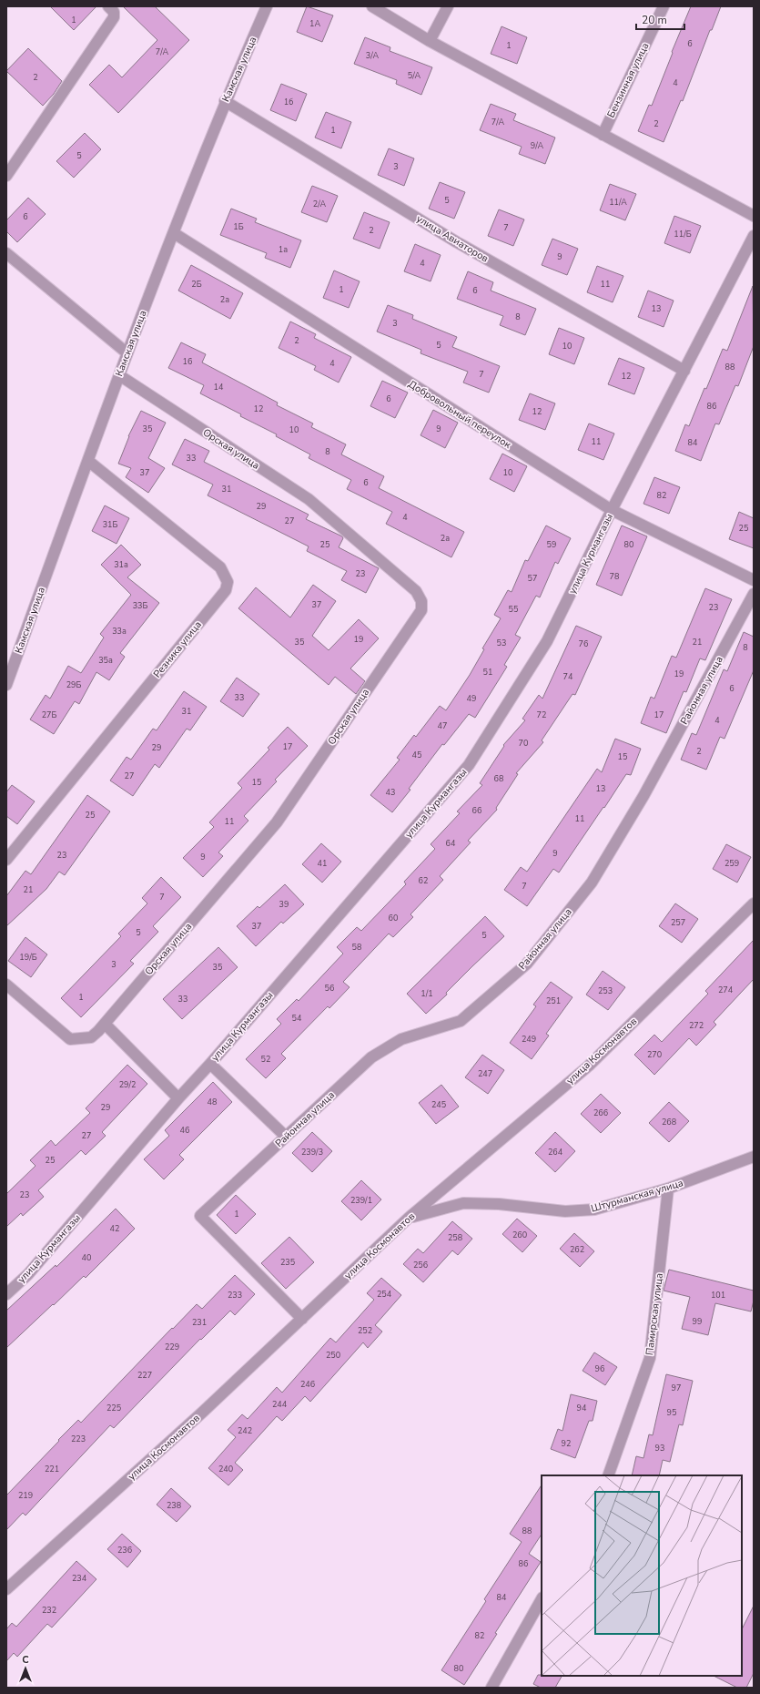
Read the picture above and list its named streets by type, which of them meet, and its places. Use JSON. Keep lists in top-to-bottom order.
{
  "streets": {
    "street": [
      "Камская улица",
      "Бензинная улица",
      "улица Авиаторов",
      "Добровольный переулок",
      "Орская улица",
      "улица Курмангазы",
      "Резника улица",
      "Районная улица",
      "улица Космонавтов",
      "Штурманская улица",
      "Памирская улица"
    ]
  },
  "crossings": [
    ["Камская улица", "улица Авиаторов"],
    ["Камская улица", "Добровольный переулок"],
    ["Камская улица", "Орская улица"],
    ["Камская улица", "Резника улица"],
    ["улица Авиаторов", "улица Курмангазы"],
    ["Добровольный переулок", "улица Курмангазы"],
    ["Районная улица", "улица Космонавтов"],
    ["улица Космонавтов", "Штурманская улица"],
    ["Штурманская улица", "Памирская улица"]
  ],
  "house_numbers": [
    "1",
    "1А",
    "6",
    "1",
    "7/А",
    "3/А",
    "5/А",
    "2",
    "4",
    "1б",
    "7/А",
    "2",
    "1",
    "9/А",
    "5",
    "3",
    "5",
    "11/А",
    "2/А",
    "6",
    "1Б",
    "7",
    "2",
    "11/Б",
    "1а",
    "9",
    "4",
    "2Б",
    "11",
    "1",
    "6",
    "2а",
    "13",
    "8",
    "3",
    "2",
    "5",
    "10",
    "16",
    "4",
    "88",
    "7",
    "12",
    "14",
    "6",
    "86",
    "12",
    "12",
    "35",
    "9",
    "10",
    "11",
    "84",
    "8",
    "33",
    "37",
    "10",
    "6",
    "31",
    "82",
    "29",
    "4",
    "27",
    "31Б",
    "25",
    "2а",
    "25",
    "59",
    "80",
    "31а",
    "23",
    "78",
    "57",
    "37",
    "33Б",
    "23",
    "55",
    "33а",
    "19",
    "35",
    "21",
    "53",
    "76",
    "8",
    "35а",
    "51",
    "19",
    "74",
    "29Б",
    "6",
    "33",
    "49",
    "31",
    "27Б",
    "72",
    "17",
    "4",
    "47",
    "70",
    "17",
    "29",
    "2",
    "45",
    "15",
    "27",
    "68",
    "15",
    "13",
    "43",
    "66",
    "25",
    "11",
    "11",
    "64",
    "9",
    "23",
    "9",
    "41",
    "259",
    "62",
    "7",
    "21",
    "7",
    "39",
    "60",
    "257",
    "37",
    "5",
    "5",
    "58",
    "19/Б",
    "3",
    "35",
    "56",
    "274",
    "253",
    "1/1",
    "1",
    "33",
    "251",
    "54",
    "272",
    "249",
    "270",
    "52",
    "247",
    "29/2",
    "48",
    "245",
    "29",
    "266",
    "268",
    "46",
    "27",
    "239/3",
    "264",
    "25",
    "23",
    "239/1",
    "1",
    "42",
    "260",
    "258",
    "262",
    "40",
    "235",
    "256",
    "254",
    "233",
    "101",
    "99",
    "231",
    "252",
    "229",
    "250",
    "96",
    "227",
    "246",
    "97",
    "244",
    "225",
    "94",
    "95",
    "242",
    "223",
    "92",
    "93",
    "221",
    "240",
    "219",
    "238",
    "88",
    "236",
    "86",
    "234",
    "84",
    "232",
    "82",
    "80"
  ],
  "scale_bar": "20 m",
  "north": "top"
}
